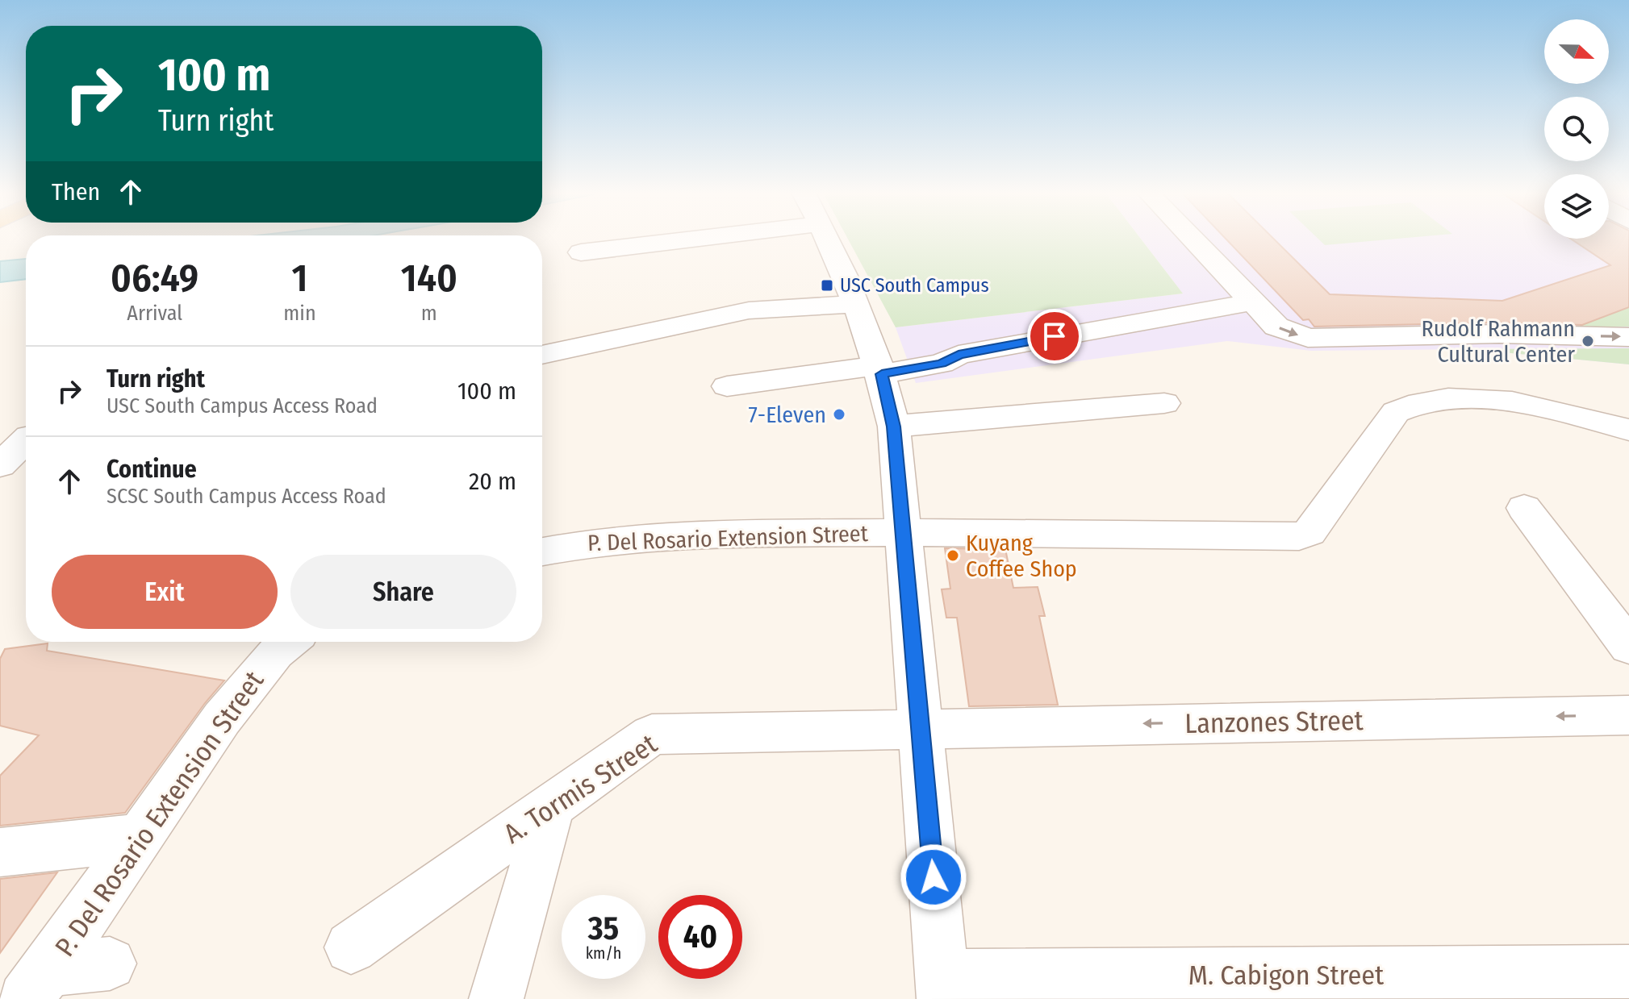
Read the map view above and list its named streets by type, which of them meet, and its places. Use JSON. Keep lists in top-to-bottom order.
{
  "streets": {
    "street": [
      "P. Del Rosario Extension Street",
      "Lanzones Street",
      "A. Tormis Street",
      "M. Cabigon Street"
    ]
  },
  "crossings": [
    ["Lanzones Street", "A. Tormis Street"]
  ],
  "places": {
    "transit": ["USC South Campus"],
    "other": ["Rudolf Rahmann Cultural Center", "7-Eleven", "Kuyang Coffee Shop"]
  },
  "north": "right",
  "page": {
    "turn": ["100 m", "Turn right"],
    "then": "Then",
    "eta": [
      "06:49",
      "Arrival",
      "1",
      "min",
      "140",
      "m"
    ],
    "list": [
      {
        "name": "Turn right",
        "note": "USC South Campus Access Road",
        "value": "100 m"
      },
      {
        "name": "Continue",
        "note": "SCSC South Campus Access Road",
        "value": "20 m"
      }
    ],
    "buttons": ["Exit", "Share"],
    "speed": "35 km/h",
    "limit": "40"
  }
}
